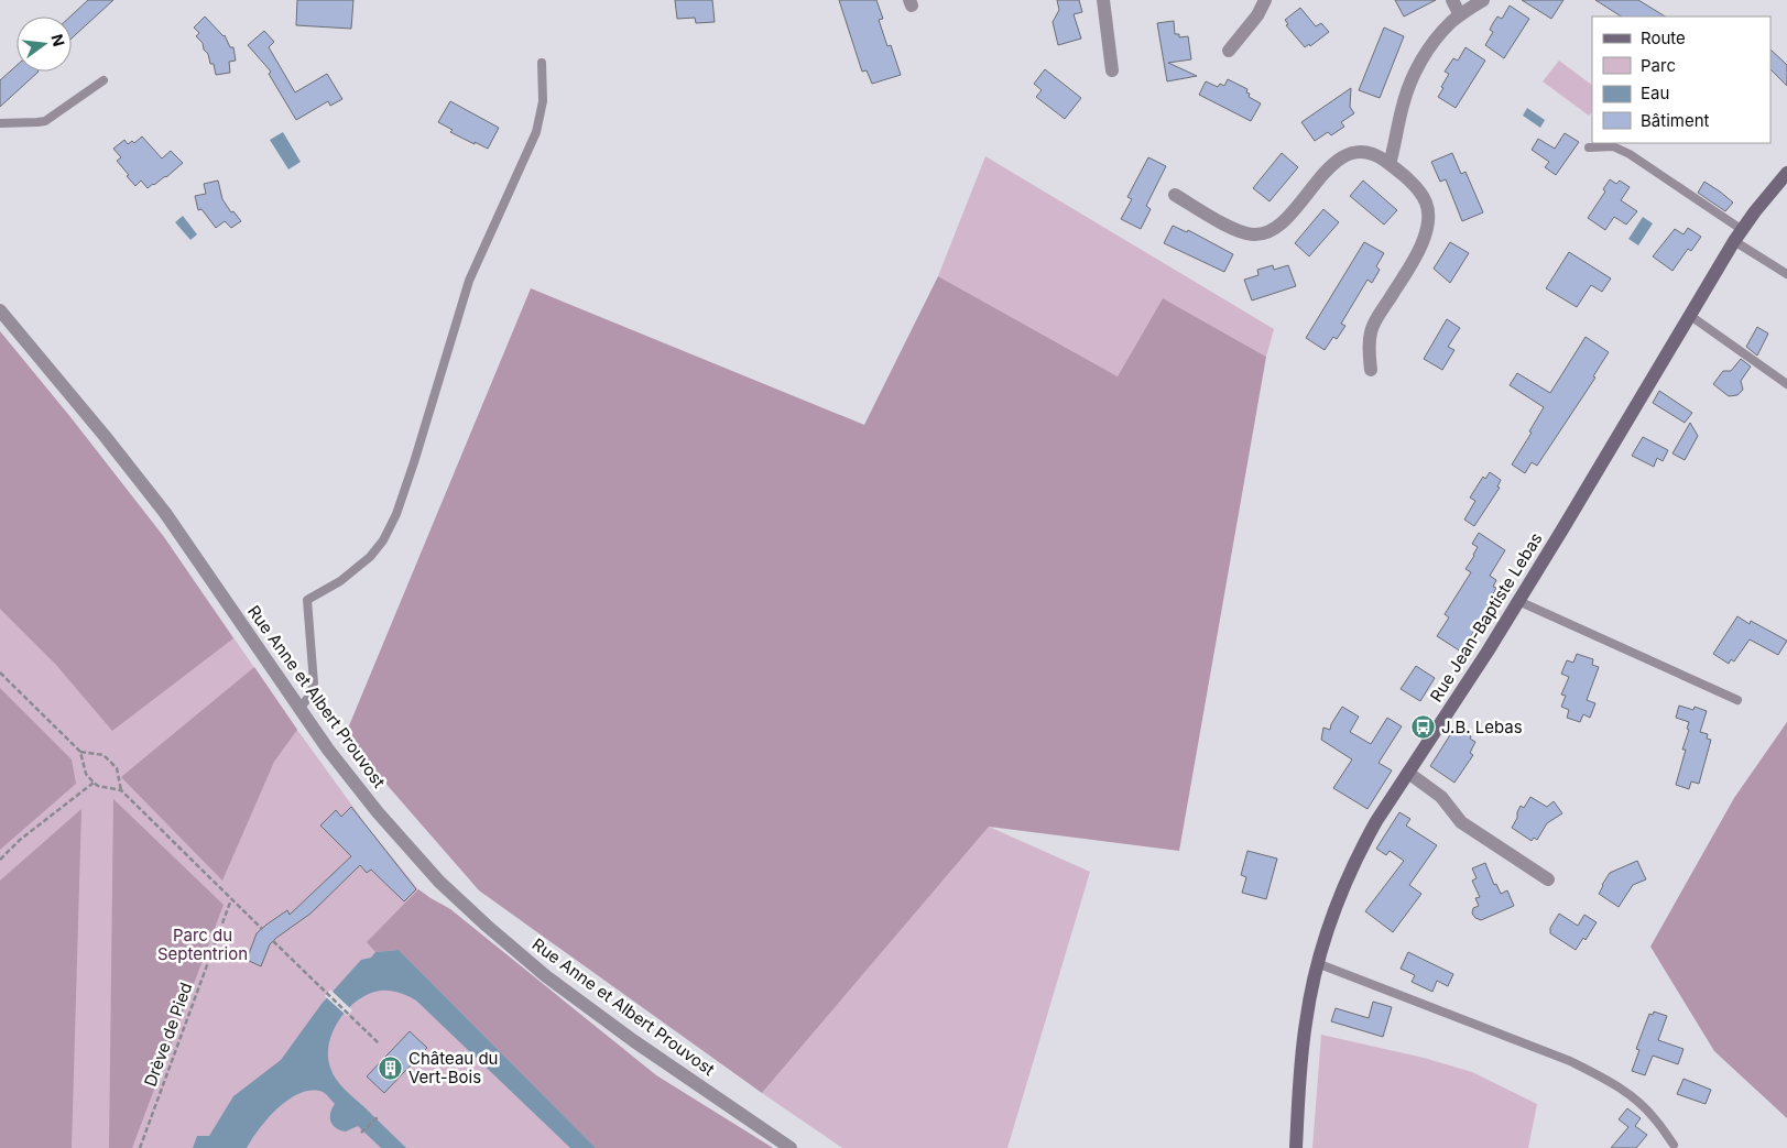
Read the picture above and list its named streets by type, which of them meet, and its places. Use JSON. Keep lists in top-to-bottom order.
{
  "streets": {
    "main road": ["Rue Jean-Baptiste Lebas"],
    "street": ["Rue Anne et Albert Prouvost"],
    "path": ["Drève de Pied"]
  },
  "parks": ["Parc du Septentrion"],
  "places": {
    "bus stop": ["J.B. Lebas"],
    "building": ["Château du Vert-Bois"]
  },
  "legend": [
    "Route",
    "Parc",
    "Eau",
    "Bâtiment"
  ],
  "north": "right"
}
